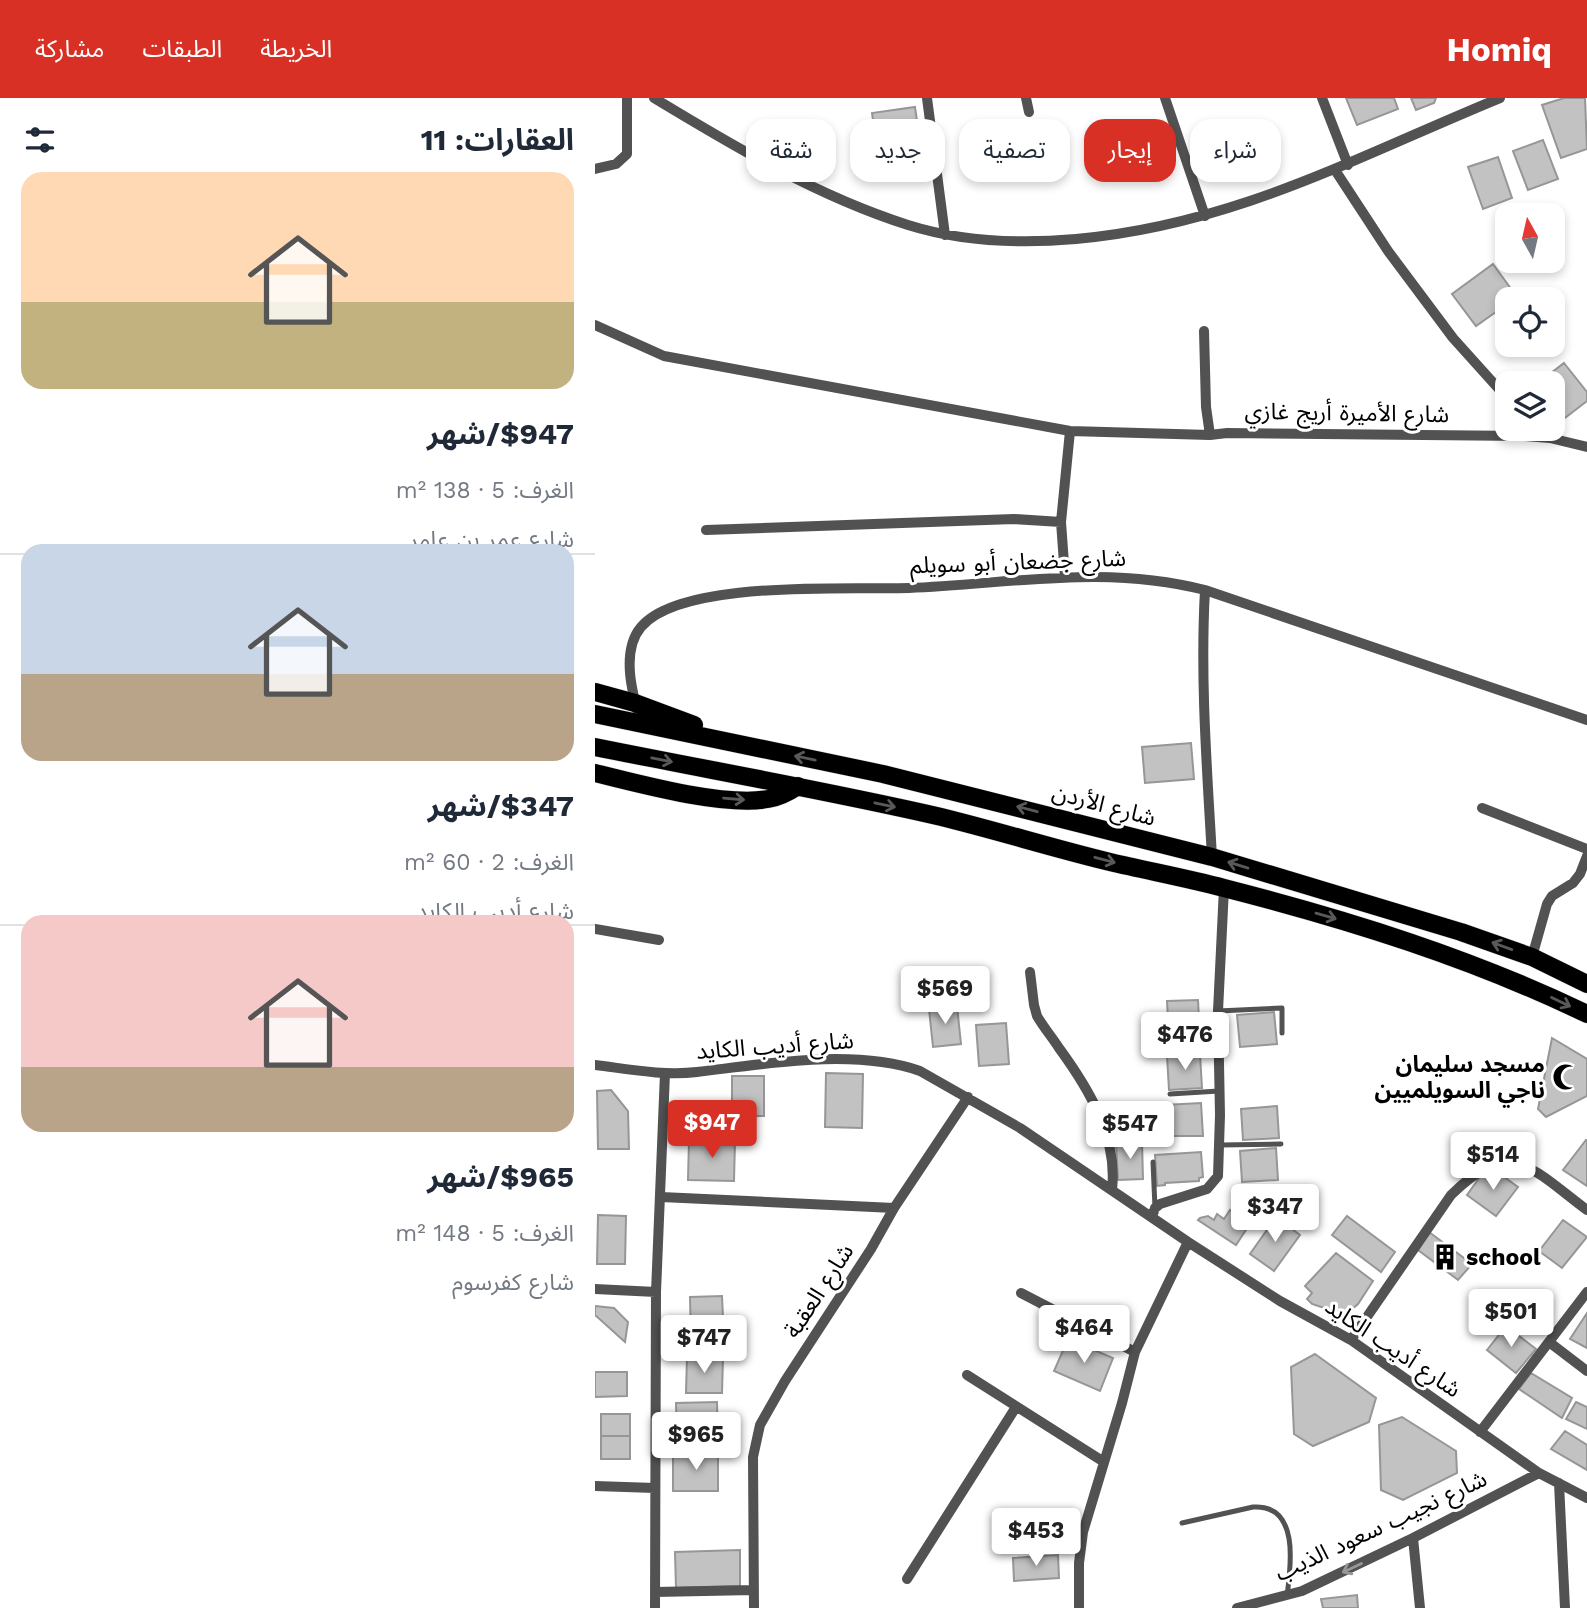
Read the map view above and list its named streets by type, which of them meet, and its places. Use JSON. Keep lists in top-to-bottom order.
{
  "streets": {
    "highway": ["شارع الأردن"],
    "street": [
      "شارع الأميرة أريج غازي",
      "شارع جضعان أبو سويلم",
      "شارع أديب الكايد",
      "شارع العقبة",
      "شارع نجيب سعود الذيب"
    ]
  },
  "crossings": [
    ["شارع جضعان أبو سويلم", "شارع الأردن"],
    ["شارع أديب الكايد", "شارع العقبة"],
    ["شارع أديب الكايد", "شارع نجيب سعود الذيب"]
  ],
  "one_way": ["شارع نجيب سعود الذيب"],
  "places": {
    "mosque": ["مسجد سليمان ناجي السويلميين"],
    "building": ["school"]
  },
  "north": "top",
  "page": {
    "header": "Homiq",
    "nav": ["الخريطة", "الطبقات", "مشاركة"],
    "heading": "العقارات: 11",
    "chip": [
      "شراء",
      "إيجار",
      "تصفية",
      "جديد",
      "شقة"
    ],
    "list": [
      {
        "name": "$947/شهر",
        "note": "الغرف: 5 · 138 m² · شارع عمر بن عامر"
      },
      {
        "name": "$347/شهر",
        "note": "الغرف: 2 · 60 m² · شارع أديب الكايد"
      },
      {
        "name": "$965/شهر",
        "note": "الغرف: 5 · 148 m² · شارع كفرسوم"
      }
    ],
    "price": [
      "$569",
      "$476",
      "$947",
      "$547",
      "$514",
      "$347",
      "$501",
      "$464",
      "$747",
      "$965",
      "$453"
    ]
  }
}
